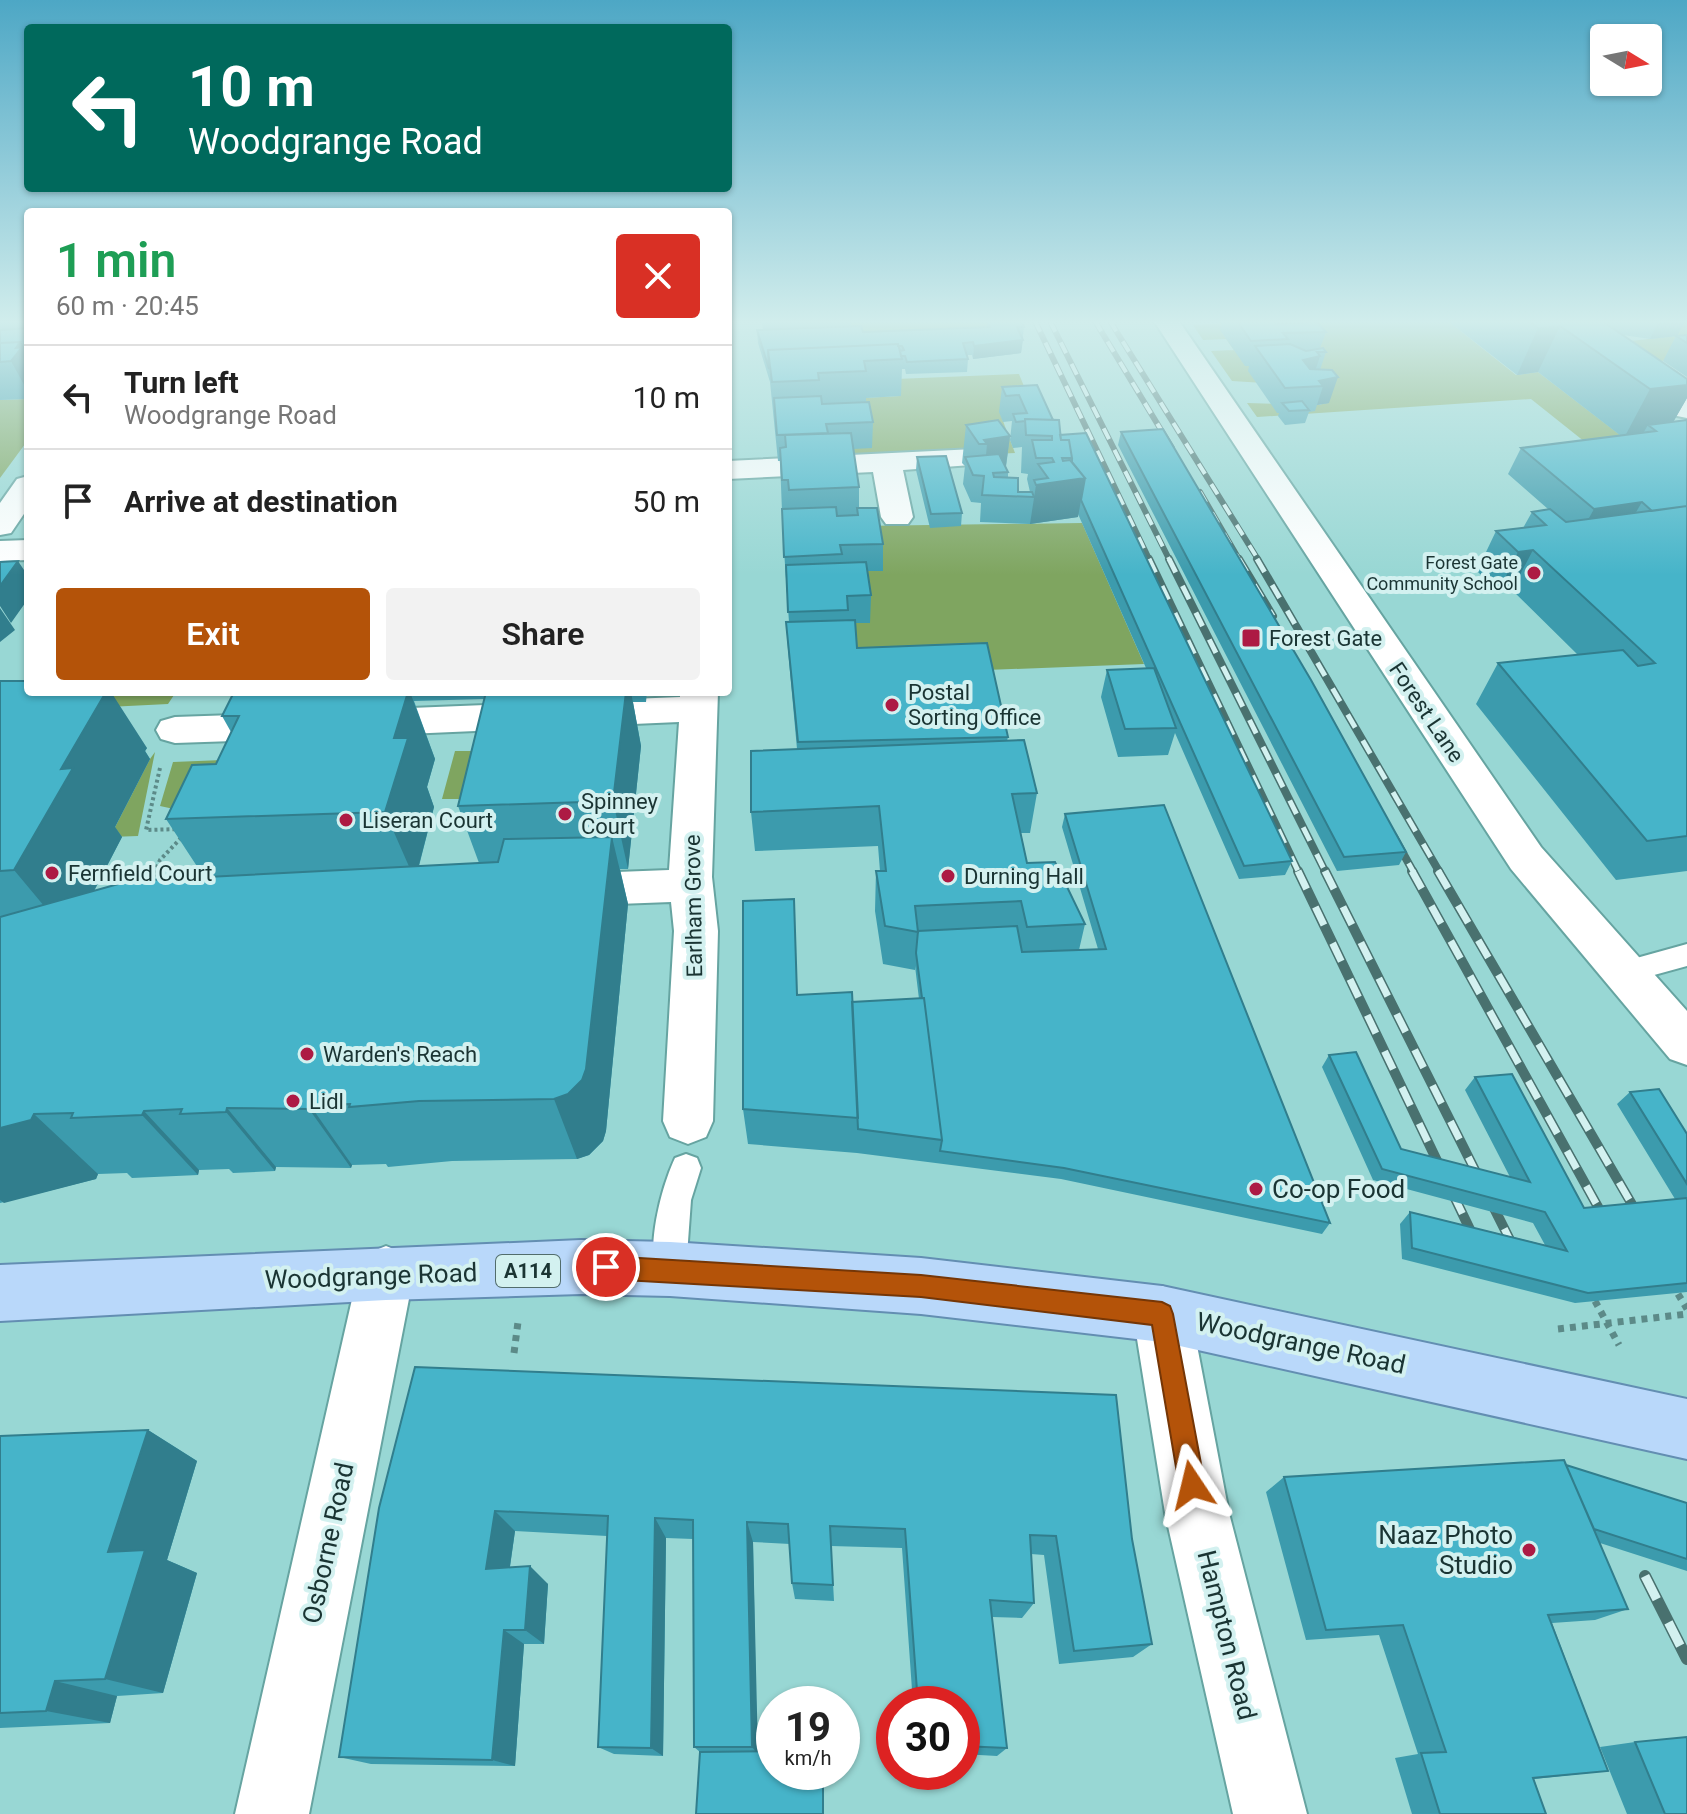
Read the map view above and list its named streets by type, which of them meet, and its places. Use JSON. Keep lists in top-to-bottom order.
{
  "streets": {
    "main road": ["A114", "Woodgrange Road"],
    "street": [
      "Forest Lane",
      "Earlham Grove",
      "Osborne Road",
      "Hampton Road"
    ]
  },
  "crossings": [
    ["Woodgrange Road", "Osborne Road"],
    ["Woodgrange Road", "Hampton Road"]
  ],
  "places": {
    "other": [
      "Forest Gate Community School",
      "Postal Sorting Office",
      "Spinney Court",
      "Liseran Court",
      "Fernfield Court",
      "Durning Hall",
      "Warden's Reach",
      "Lidl",
      "Co-op Food",
      "Naaz Photo Studio"
    ],
    "transit": ["Forest Gate"]
  },
  "north": "right",
  "page": {
    "turn": ["10 m", "Woodgrange Road"],
    "heading": ["1 min", "60 m · 20:45"],
    "list": [
      {
        "name": "Turn left",
        "note": "Woodgrange Road",
        "value": "10 m"
      },
      {
        "name": "Arrive at destination",
        "value": "50 m"
      }
    ],
    "buttons": ["Exit", "Share"],
    "speed": "19 km/h",
    "limit": "30"
  }
}
